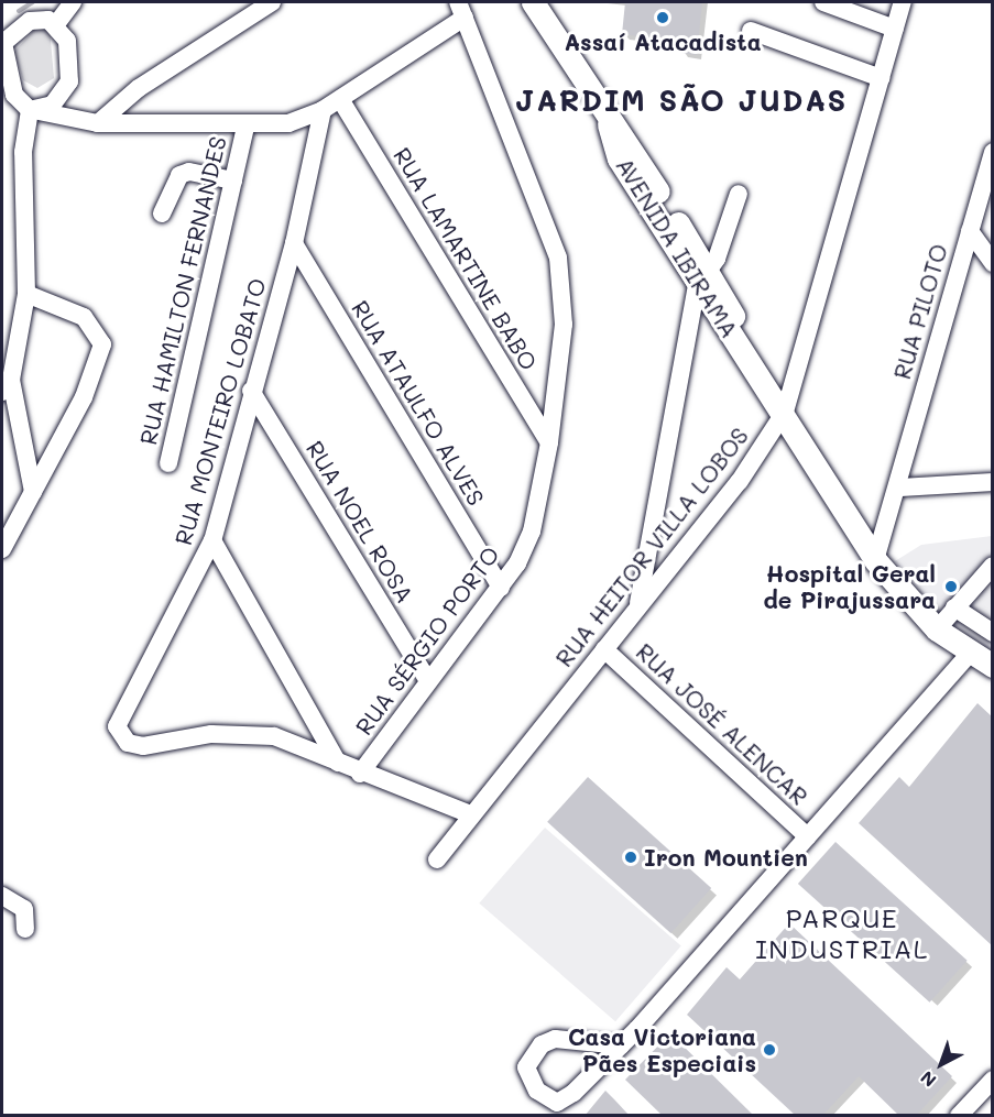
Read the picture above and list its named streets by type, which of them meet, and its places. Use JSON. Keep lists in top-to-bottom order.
{
  "streets": {
    "main road": ["AVENIDA IBIRAMA"],
    "street": [
      "RUA LAMARTINE BABO",
      "RUA HAMILTON FERNANDES",
      "RUA PILOTO",
      "RUA ATAULFO ALVES",
      "RUA MONTEIRO LOBATO",
      "RUA NOEL ROSA",
      "RUA HEITOR VILLA LOBOS",
      "RUA SÉRGIO PORTO",
      "RUA JOSÉ ALENCAR"
    ]
  },
  "crossings": [
    ["AVENIDA IBIRAMA", "RUA PILOTO"],
    ["AVENIDA IBIRAMA", "RUA HEITOR VILLA LOBOS"],
    ["RUA LAMARTINE BABO", "RUA SÉRGIO PORTO"],
    ["RUA ATAULFO ALVES", "RUA MONTEIRO LOBATO"],
    ["RUA ATAULFO ALVES", "RUA SÉRGIO PORTO"],
    ["RUA MONTEIRO LOBATO", "RUA NOEL ROSA"],
    ["RUA MONTEIRO LOBATO", "RUA HEITOR VILLA LOBOS"],
    ["RUA MONTEIRO LOBATO", "RUA SÉRGIO PORTO"],
    ["RUA NOEL ROSA", "RUA SÉRGIO PORTO"],
    ["RUA HEITOR VILLA LOBOS", "RUA JOSÉ ALENCAR"]
  ],
  "districts": ["JARDIM SÃO JUDAS", "PARQUE INDUSTRIAL"],
  "places": [
    "Assaí Atacadista",
    "Hospital Geral de Pirajussara",
    "Iron Mountien",
    "Casa Victoriana Pães Especiais"
  ],
  "north": "bottom left"
}
